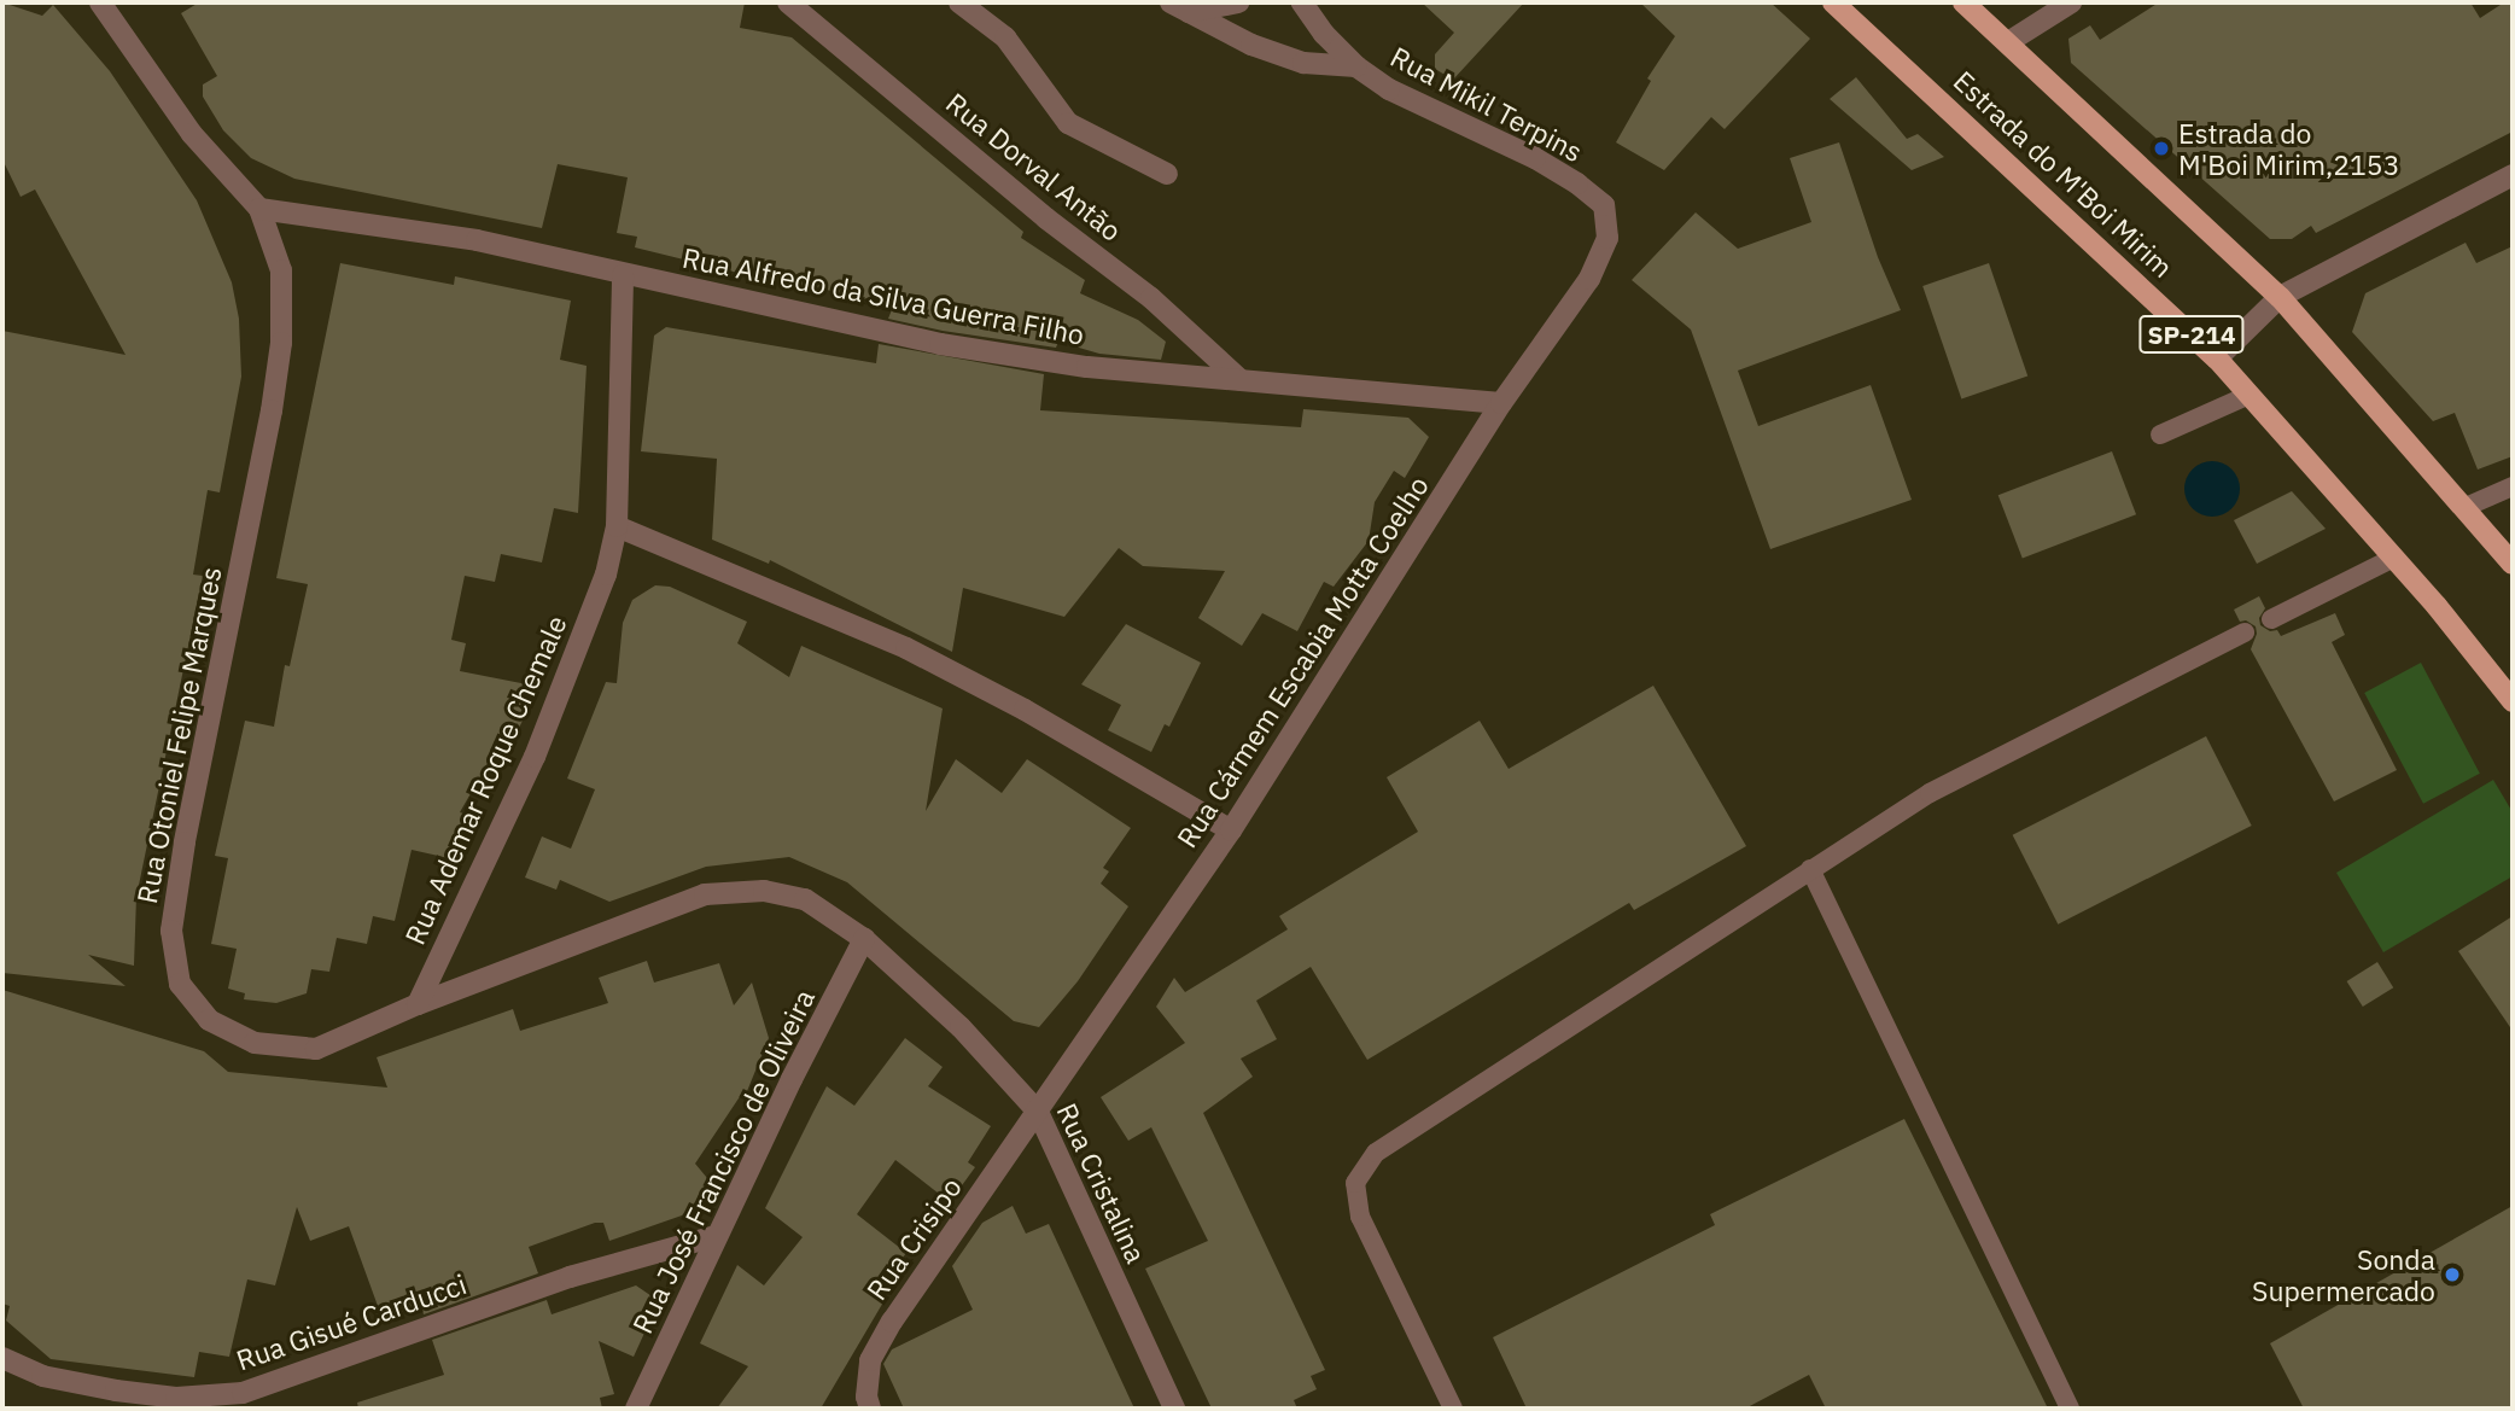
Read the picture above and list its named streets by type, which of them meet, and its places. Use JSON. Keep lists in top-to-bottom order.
{
  "streets": {
    "main road": ["Estrada do M'Boi Mirim", "SP-214"],
    "street": [
      "Rua Mikil Terpins",
      "Rua Dorval Antão",
      "Rua Alfredo da Silva Guerra Filho",
      "Rua Cármem Escabia Motta Coelho",
      "Rua Otoniel Felipe Marques",
      "Rua Ademar Roque Chemale",
      "Rua José Francisco de Oliveira",
      "Rua Cristalina",
      "Rua Crisipo",
      "Rua Gisué Carducci"
    ]
  },
  "crossings": [
    ["Rua Mikil Terpins", "Rua Cármem Escabia Motta Coelho"],
    ["Rua Dorval Antão", "Rua Alfredo da Silva Guerra Filho"],
    ["Rua Alfredo da Silva Guerra Filho", "Rua Cármem Escabia Motta Coelho"],
    ["Rua Alfredo da Silva Guerra Filho", "Rua Otoniel Felipe Marques"],
    ["Rua Alfredo da Silva Guerra Filho", "Rua Ademar Roque Chemale"],
    ["Rua Cármem Escabia Motta Coelho", "Rua Cristalina"],
    ["Rua Cármem Escabia Motta Coelho", "Rua Crisipo"],
    ["Rua Otoniel Felipe Marques", "Rua Ademar Roque Chemale"],
    ["Rua Otoniel Felipe Marques", "Rua José Francisco de Oliveira"],
    ["Rua Otoniel Felipe Marques", "Rua Cristalina"],
    ["Rua José Francisco de Oliveira", "Rua Cristalina"],
    ["Rua José Francisco de Oliveira", "Rua Gisué Carducci"],
    ["Rua Cristalina", "Rua Crisipo"]
  ],
  "places": ["Estrada do M'Boi Mirim,2153", "Sonda Supermercado"]
}
